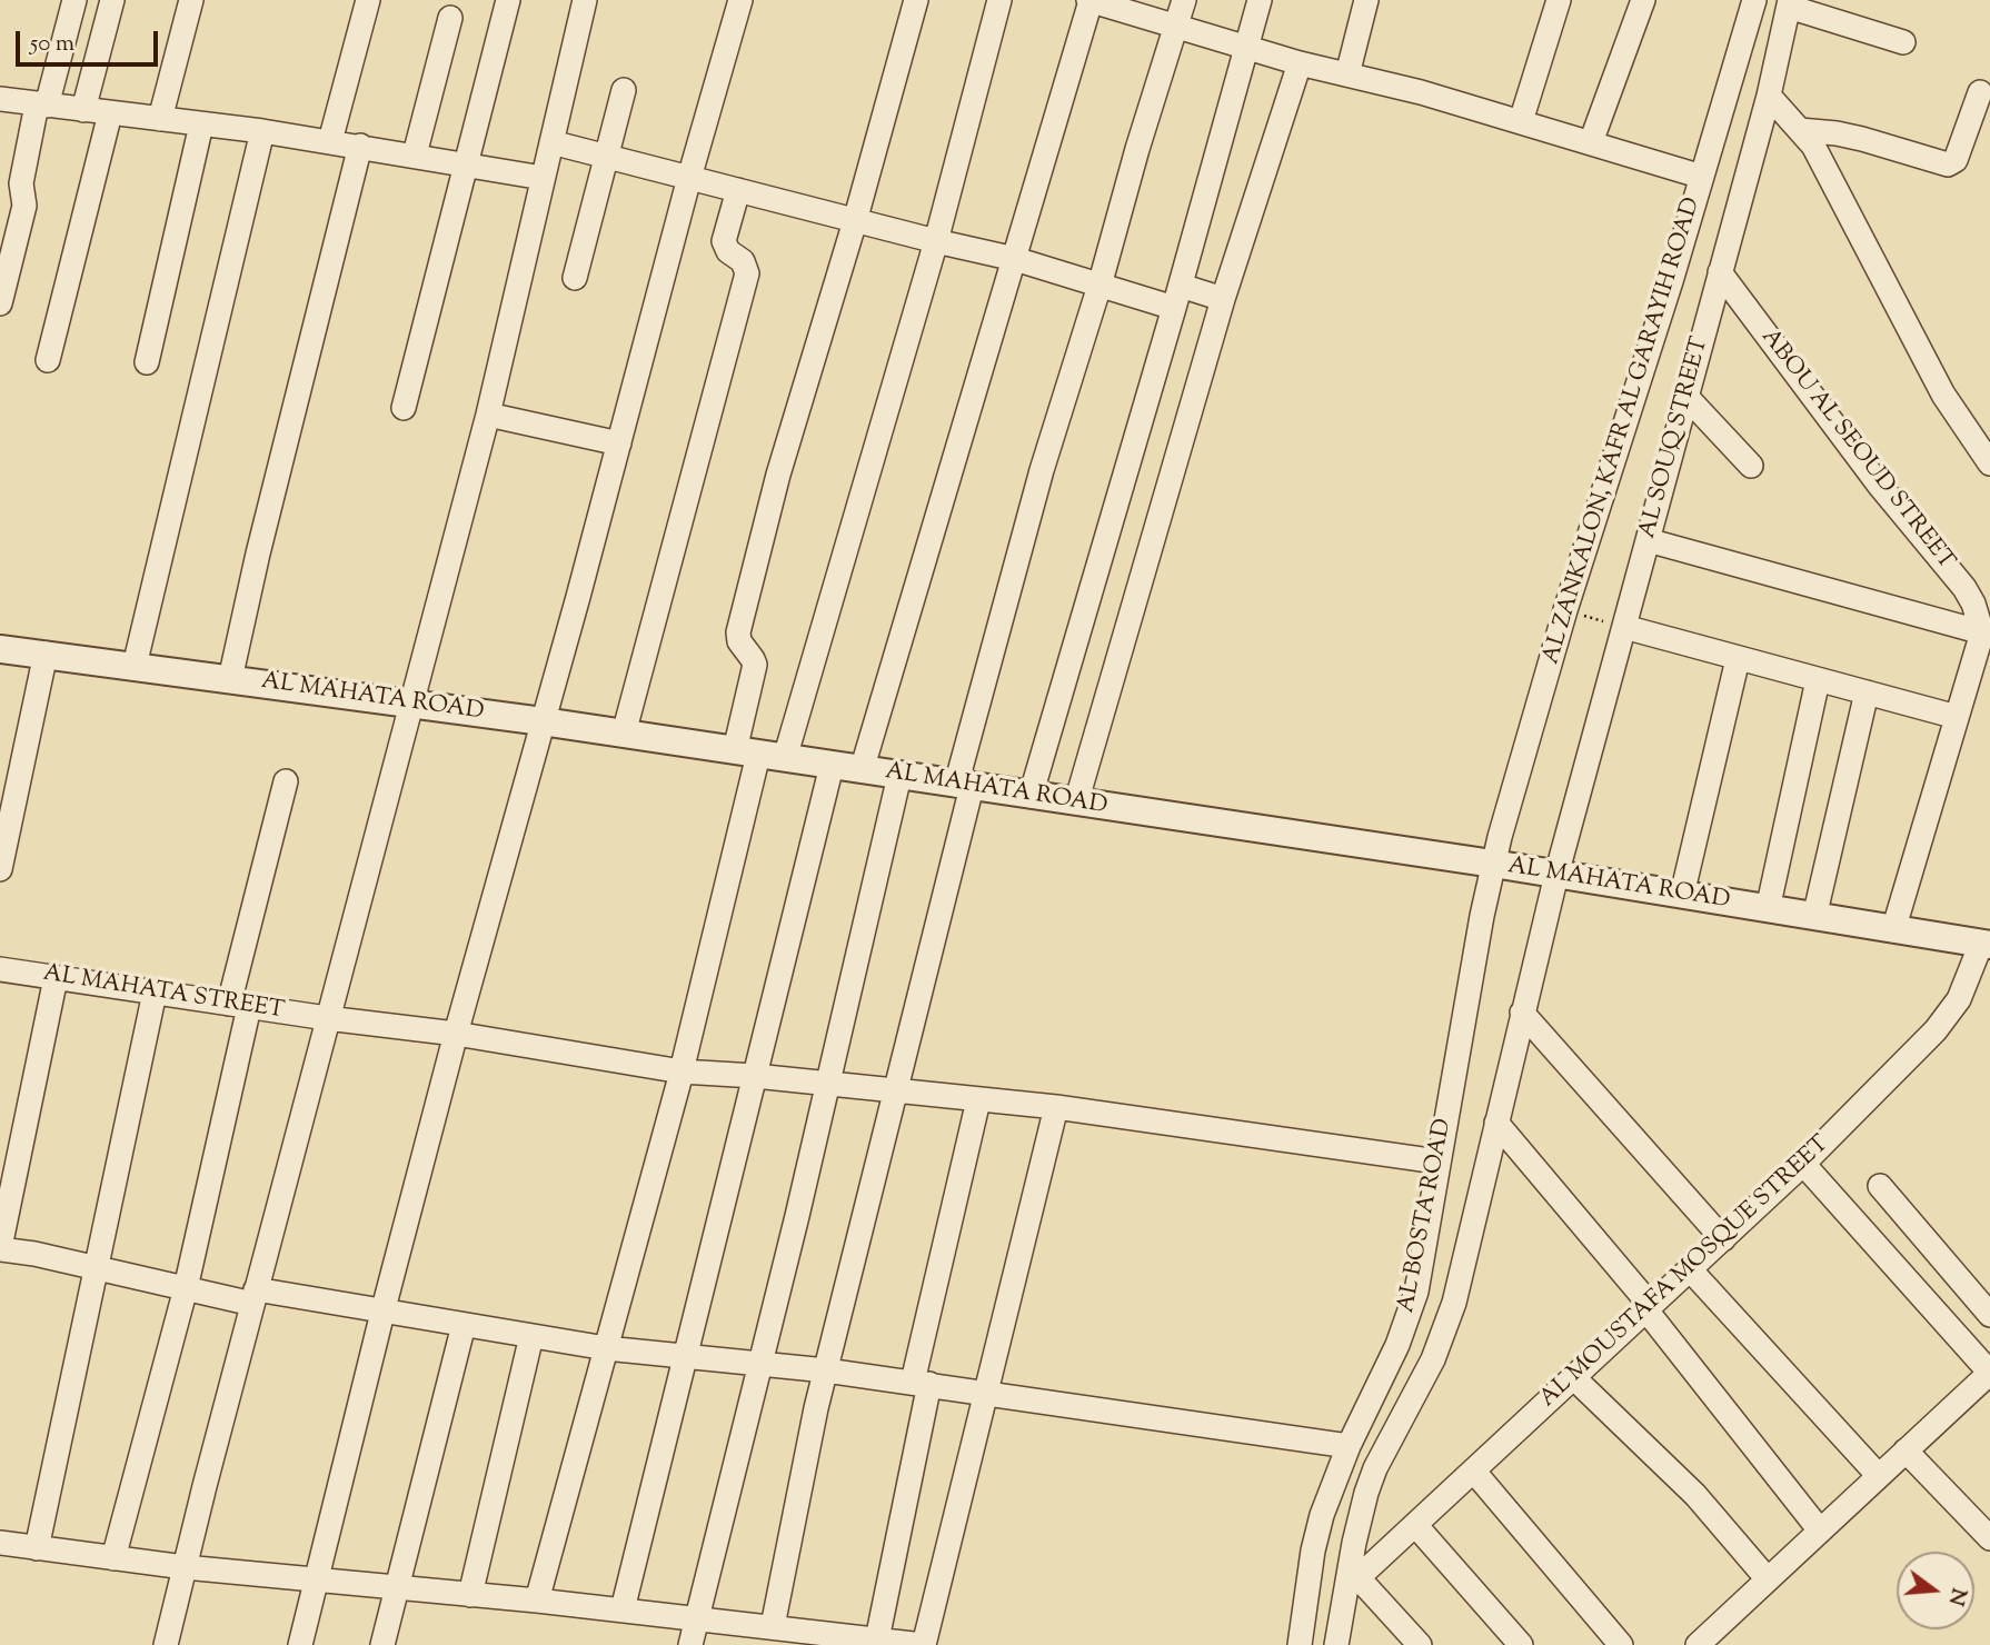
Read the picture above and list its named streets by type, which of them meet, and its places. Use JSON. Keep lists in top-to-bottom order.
{
  "streets": {
    "street": [
      "AL ZANKALON, KAFR AL GARAYIH ROAD",
      "AL SOUQ STREET",
      "ABOU AL SEOUD STREET",
      "AL MAHATA ROAD",
      "AL MAHATA STREET",
      "AL BOSTA ROAD",
      "AL MOUSTAFA MOSQUE STREET"
    ]
  },
  "crossings": [
    ["AL ZANKALON, KAFR AL GARAYIH ROAD", "AL SOUQ STREET"],
    ["AL ZANKALON, KAFR AL GARAYIH ROAD", "AL MAHATA ROAD"],
    ["AL ZANKALON, KAFR AL GARAYIH ROAD", "AL BOSTA ROAD"],
    ["AL SOUQ STREET", "ABOU AL SEOUD STREET"],
    ["AL SOUQ STREET", "AL MAHATA ROAD"],
    ["AL SOUQ STREET", "AL BOSTA ROAD"],
    ["AL MAHATA ROAD", "AL BOSTA ROAD"],
    ["AL MAHATA ROAD", "AL MOUSTAFA MOSQUE STREET"],
    ["AL MAHATA STREET", "AL BOSTA ROAD"],
    ["AL BOSTA ROAD", "AL MOUSTAFA MOSQUE STREET"]
  ],
  "scale_bar": "50 m",
  "north": "right"
}
